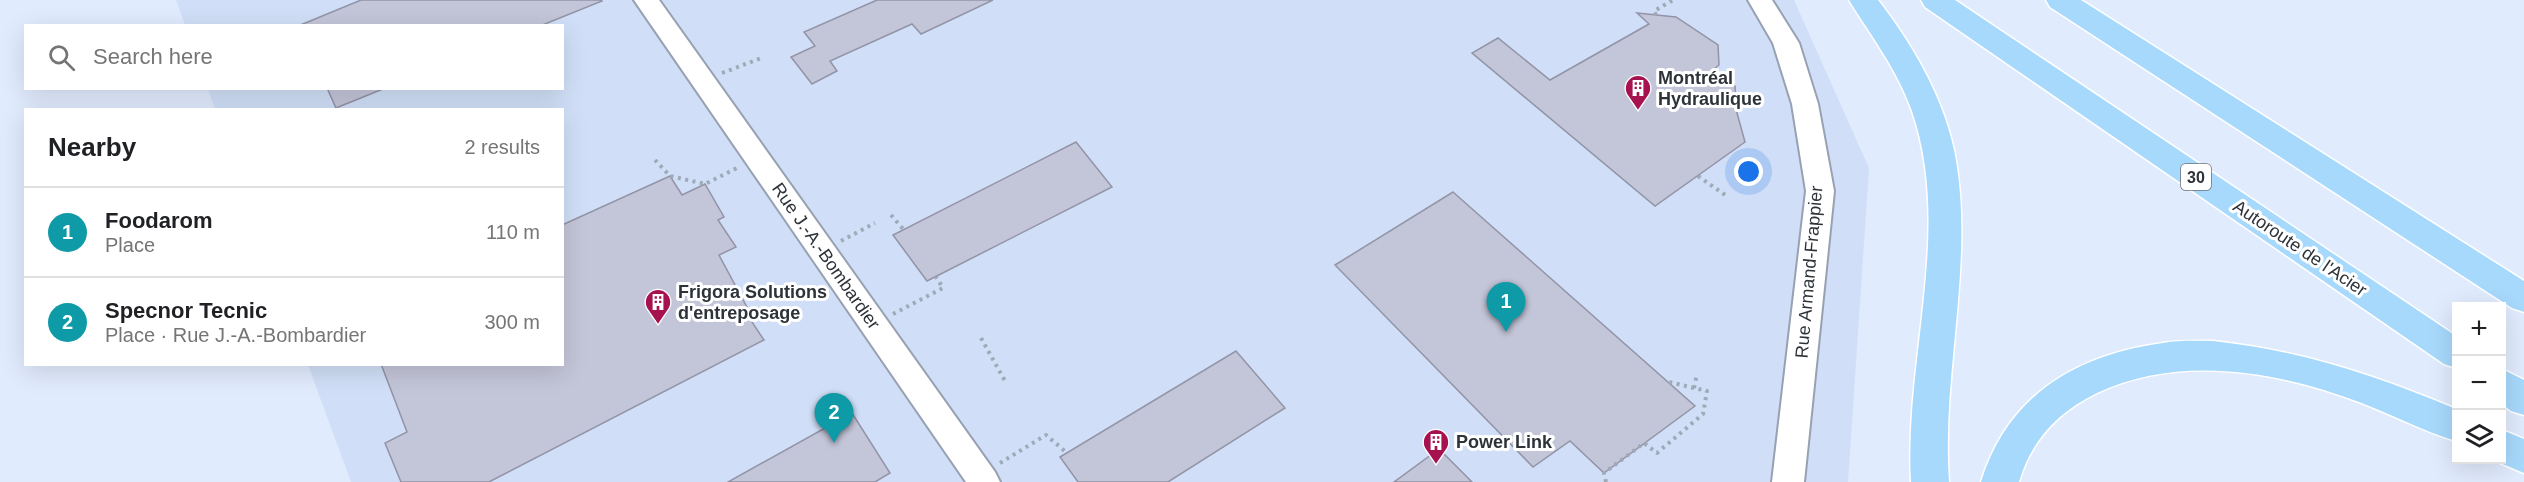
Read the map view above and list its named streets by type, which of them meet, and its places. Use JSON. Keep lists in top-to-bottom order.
{
  "streets": {
    "highway": ["30", "Autoroute de l'Acier"],
    "street": ["Rue J.-A.-Bombardier", "Rue Armand-Frappier"]
  },
  "places": {
    "building": ["Montréal Hydraulique", "Frigora Solutions d'entreposage", "Power Link"]
  },
  "page": {
    "search": "Search here",
    "heading": ["Nearby", "2 results"],
    "list": [
      {
        "mark": "1",
        "name": "Foodarom",
        "note": "Place",
        "value": "110 m"
      },
      {
        "mark": "2",
        "name": "Specnor Tecnic",
        "note": "Place · Rue J.-A.-Bombardier",
        "value": "300 m"
      }
    ],
    "pins": ["1", "2"],
    "map_buttons": ["+", "−"]
  }
}
